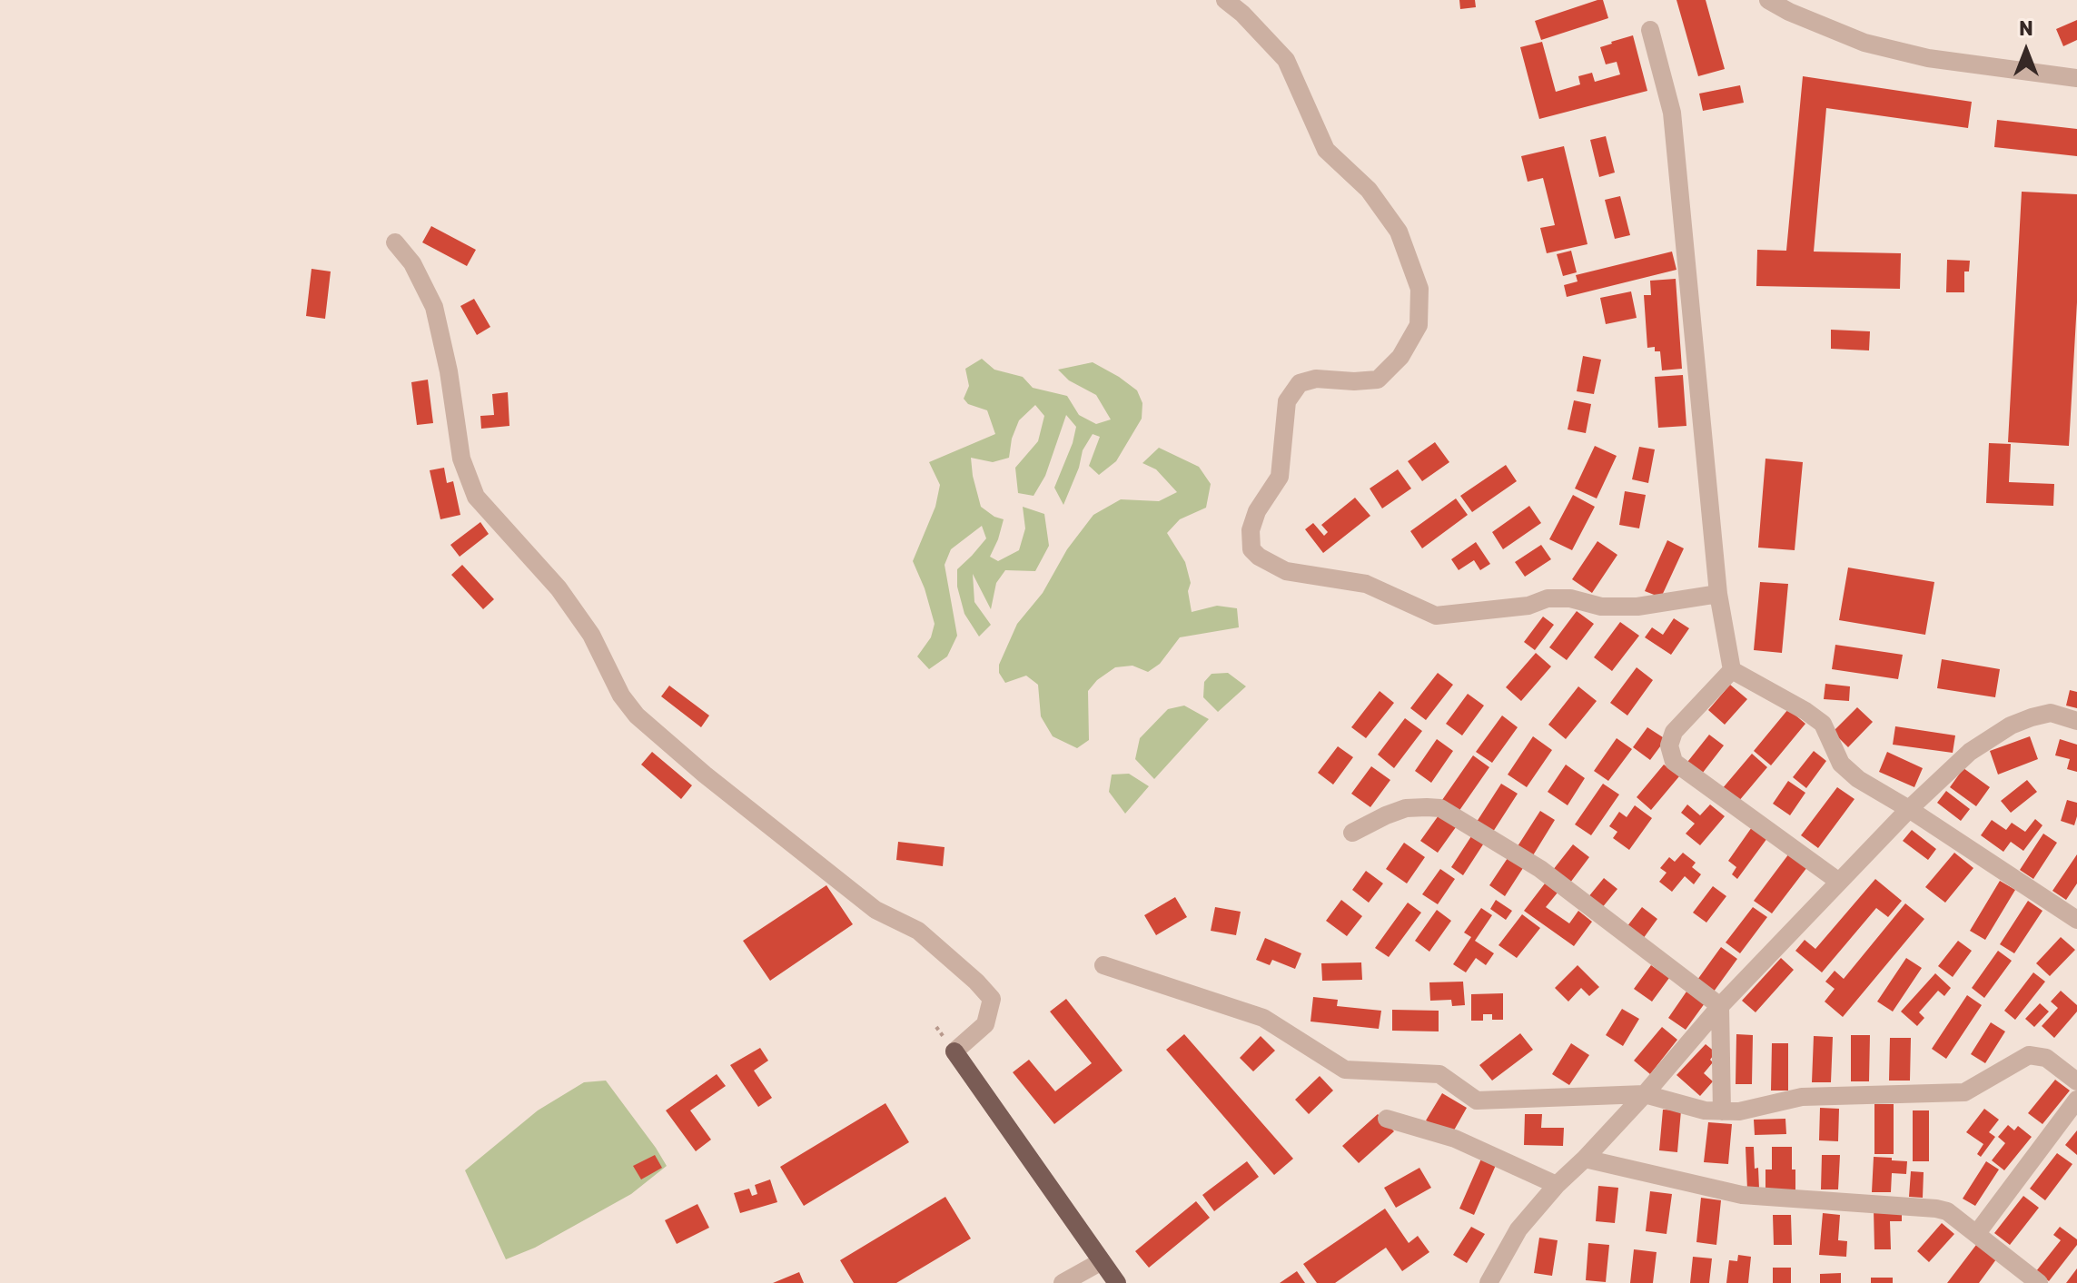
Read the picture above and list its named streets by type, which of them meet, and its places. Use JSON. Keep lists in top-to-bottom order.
{
  "north": "top"
}
